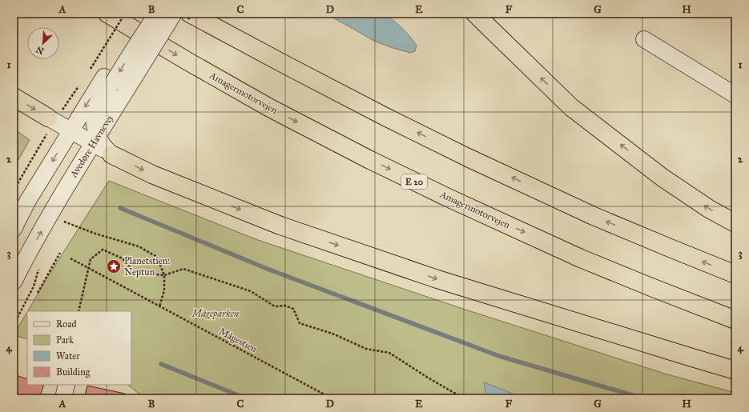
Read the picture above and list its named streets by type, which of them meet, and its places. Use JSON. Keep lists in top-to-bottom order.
{
  "streets": {
    "highway": ["Amagermotorvejen", "E 20"],
    "street": ["Avedøre Havnevej"],
    "path": ["Mågestien"]
  },
  "parks": ["Mågeparken"],
  "places": {
    "place": ["Planetstien: Neptun"]
  },
  "legend": [
    "Road",
    "Park",
    "Water",
    "Building"
  ],
  "north": "bottom left",
  "grid": {
    "columns": [
      "A",
      "B",
      "C",
      "D",
      "E",
      "F",
      "G",
      "H"
    ],
    "rows": [
      "1",
      "2",
      "3",
      "4"
    ]
  }
}
